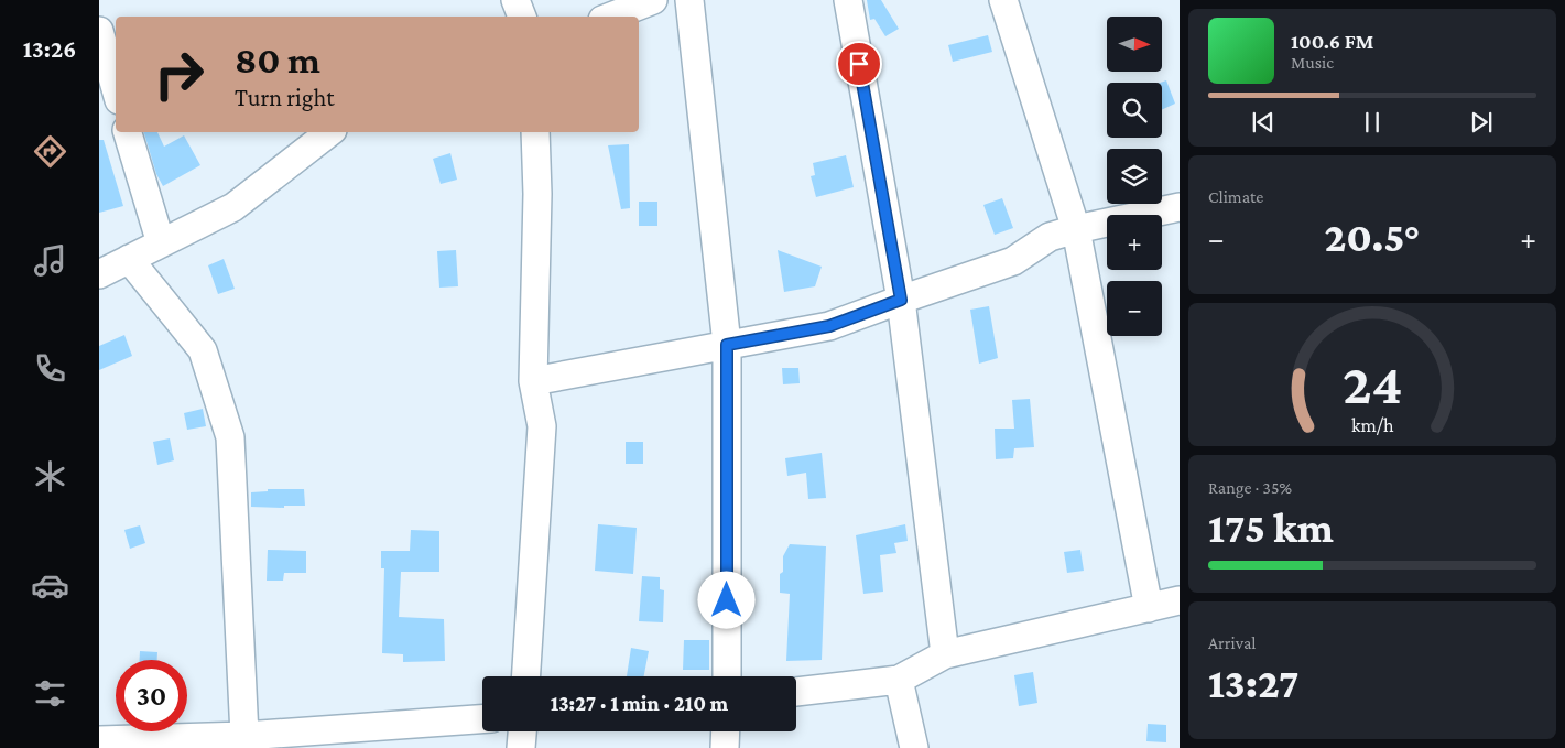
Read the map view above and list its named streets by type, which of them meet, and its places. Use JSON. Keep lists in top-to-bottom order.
{
  "north": "right",
  "page": {
    "tabs": "13:26",
    "map_buttons": ["+", "−"],
    "turn": ["80 m", "Turn right"],
    "song": ["100.6 FM", "Music"],
    "tile": [
      "Climate",
      ["Range · 35%", "175 km"],
      ["Arrival", "13:27"]
    ],
    "heat": ["−", "20.5°", "+"],
    "limit": "30",
    "trip": "13:27 · 1 min · 210 m",
    "gauge": ["24", "km/h"]
  }
}
